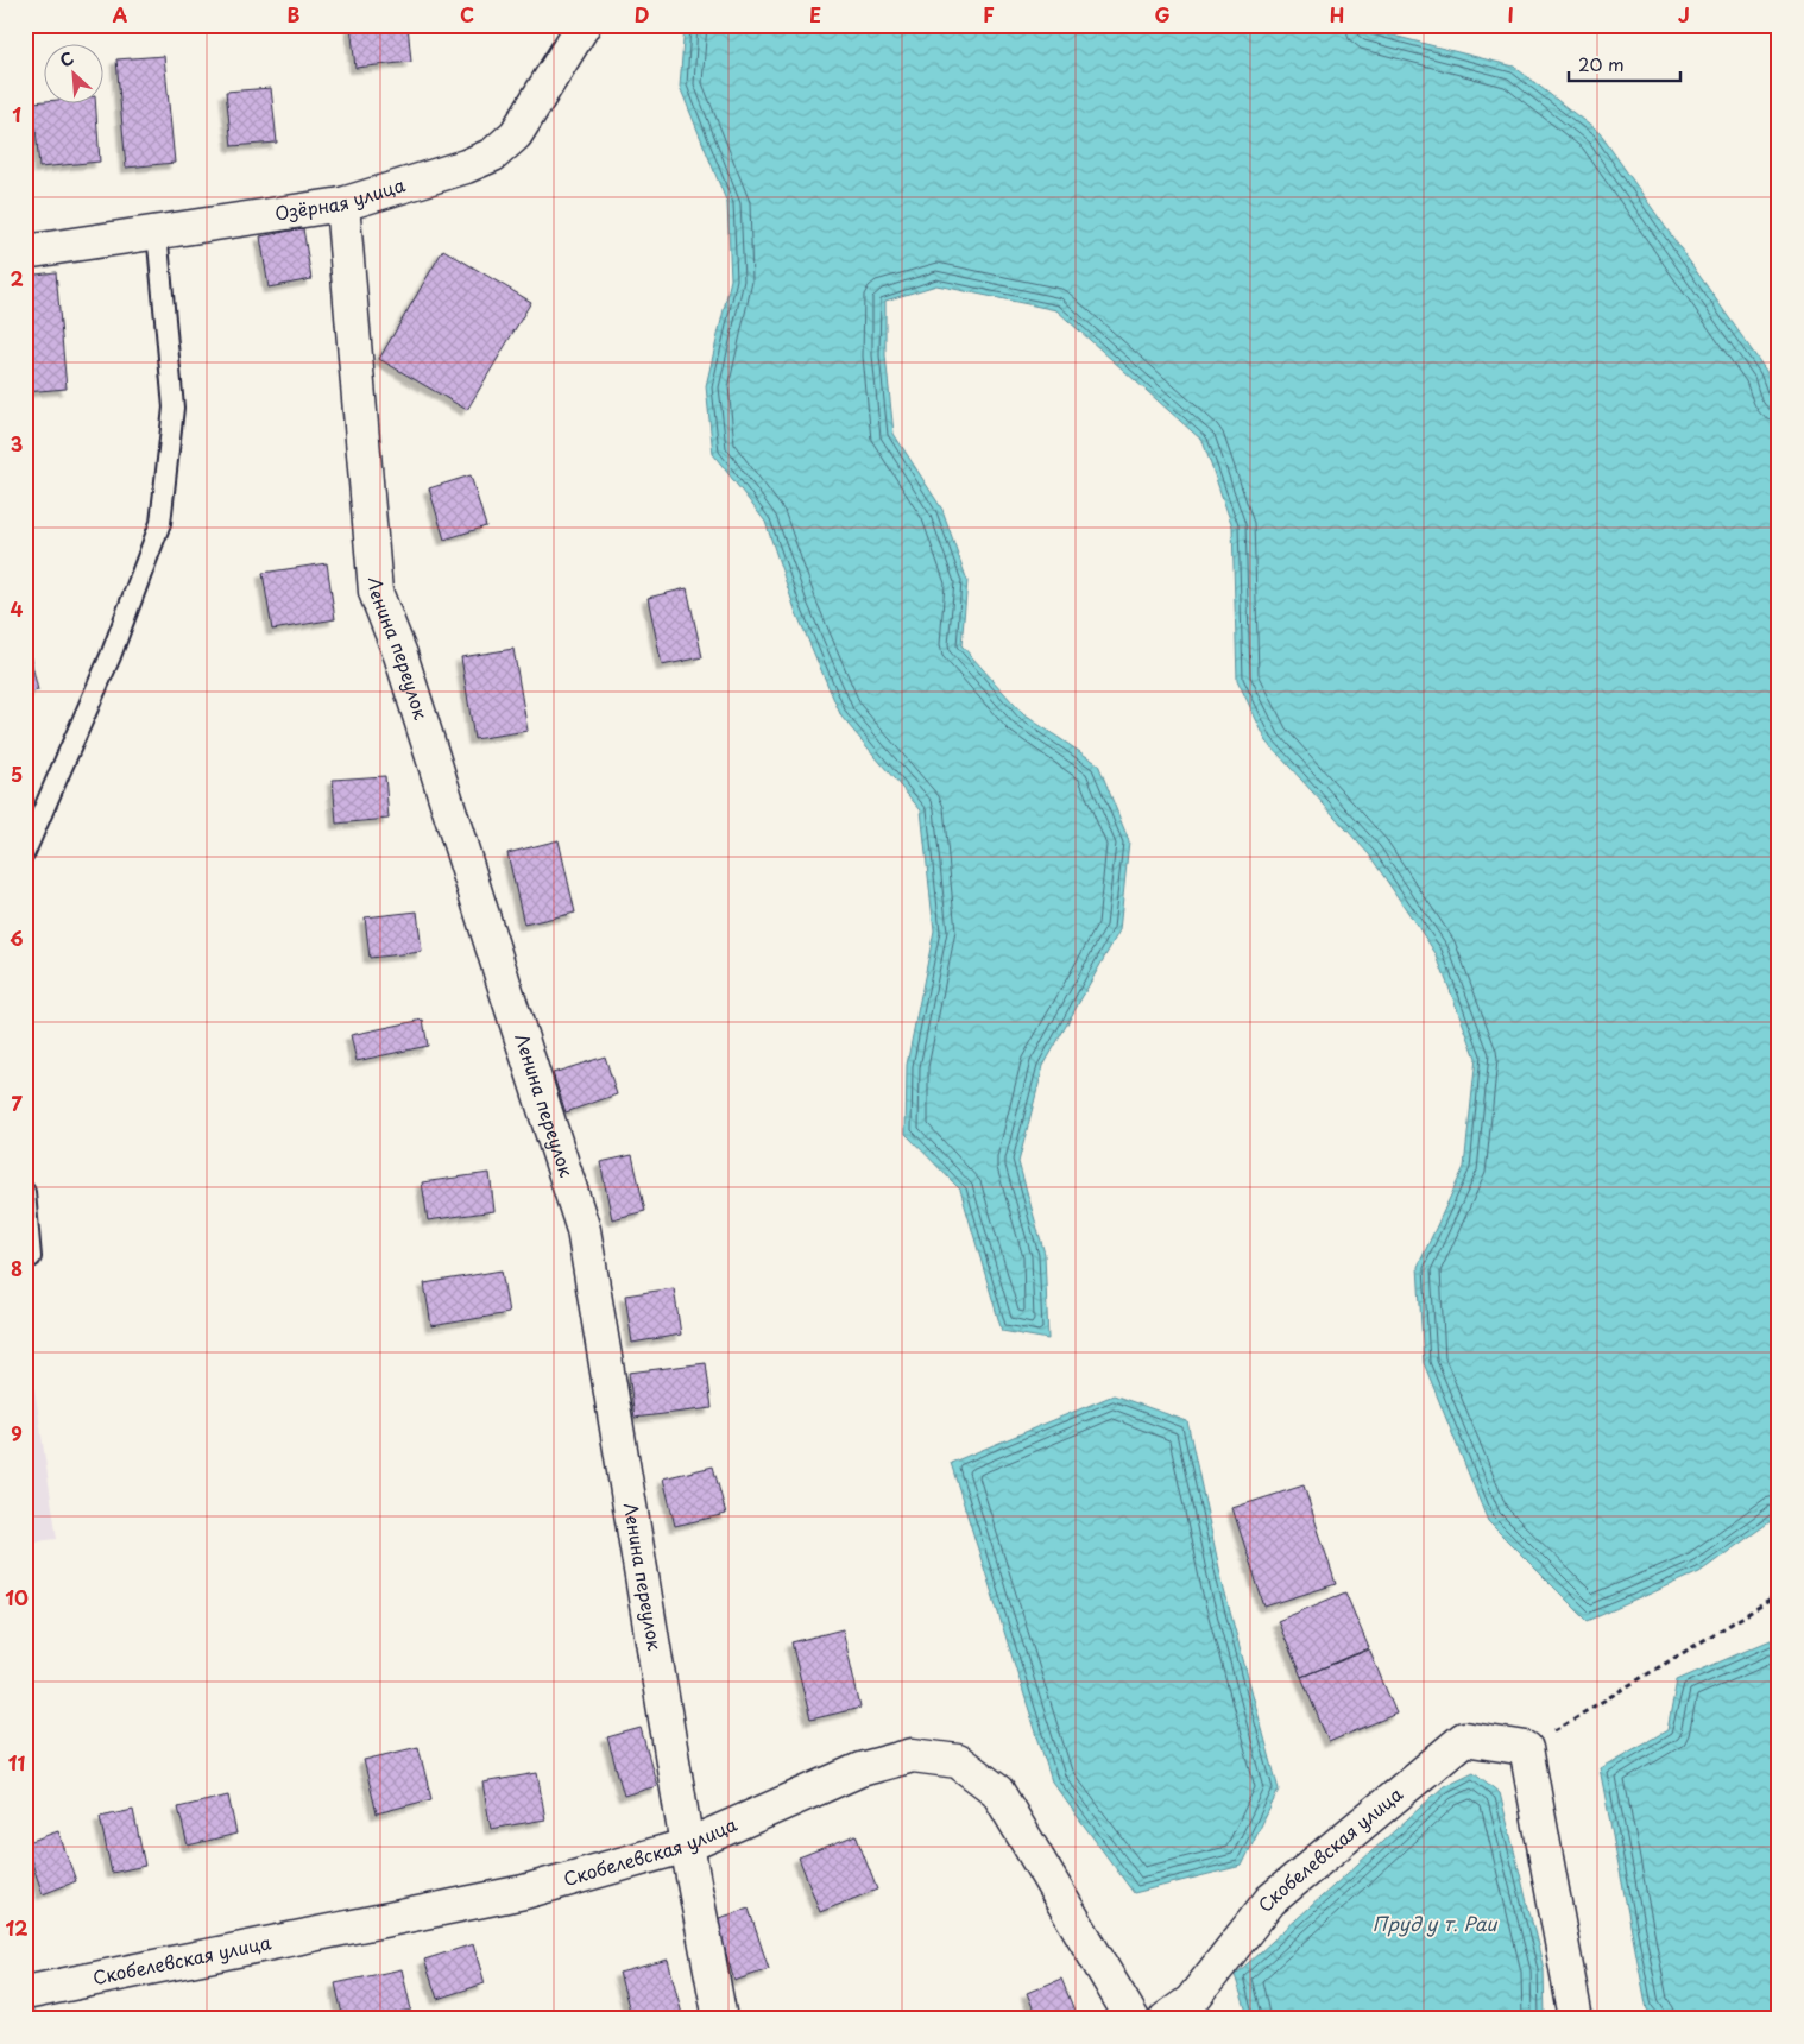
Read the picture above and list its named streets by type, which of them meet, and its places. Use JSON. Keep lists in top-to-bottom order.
{
  "streets": {
    "street": ["Озёрная улица", "Ленина переулок", "Скобелевская улица"]
  },
  "crossings": [
    ["Озёрная улица", "Ленина переулок"],
    ["Ленина переулок", "Скобелевская улица"]
  ],
  "water": ["Пруд у т. Раи"],
  "scale_bar": "20 m",
  "north": "top left",
  "grid": {
    "columns": [
      "A",
      "B",
      "C",
      "D",
      "E",
      "F",
      "G",
      "H",
      "I",
      "J"
    ],
    "rows": [
      "1",
      "2",
      "3",
      "4",
      "5",
      "6",
      "7",
      "8",
      "9",
      "10",
      "11",
      "12"
    ]
  }
}
